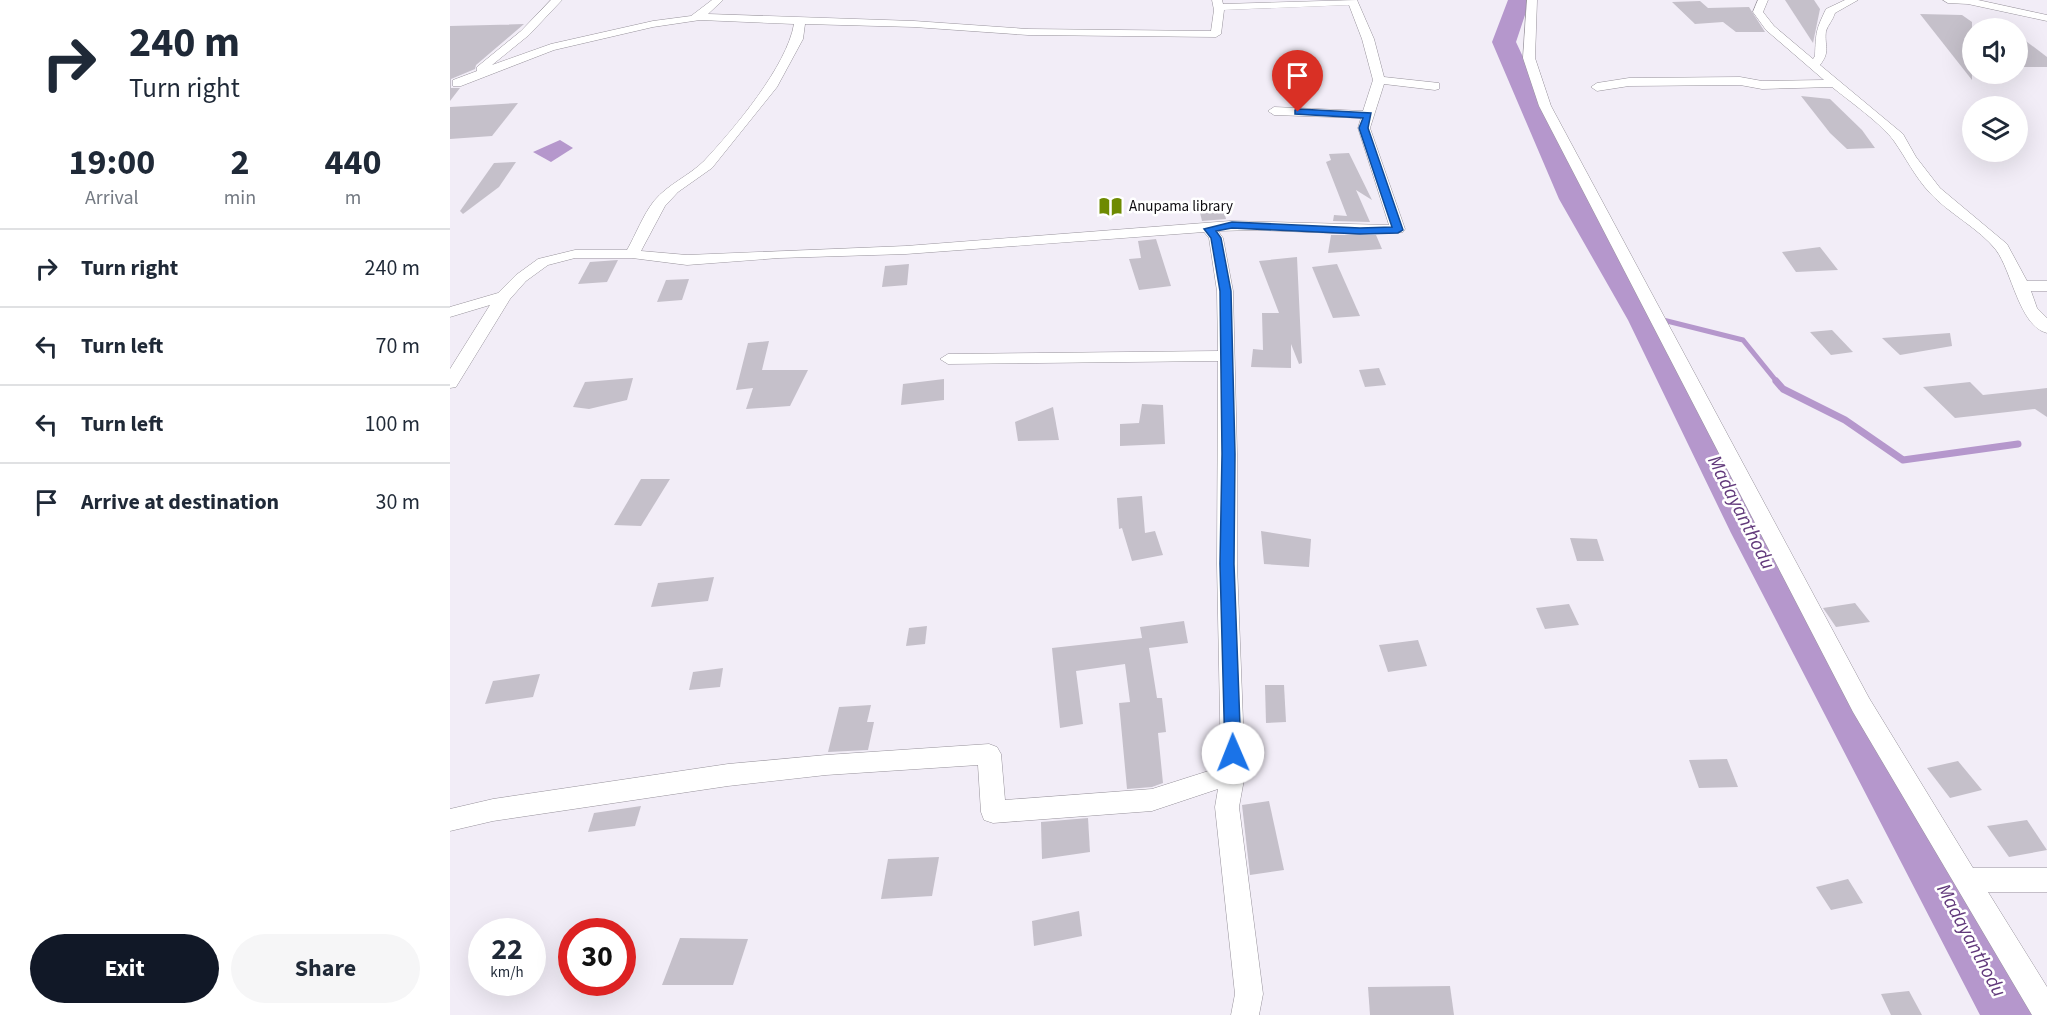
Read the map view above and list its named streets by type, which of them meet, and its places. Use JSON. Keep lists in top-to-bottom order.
{
  "water": ["Madayanthodu"],
  "places": {
    "library": ["Anupama library"]
  },
  "page": {
    "turn": ["240 m", "Turn right"],
    "eta": [
      "19:00",
      "Arrival",
      "2",
      "min",
      "440",
      "m"
    ],
    "list": [
      {
        "name": "Turn right",
        "value": "240 m"
      },
      {
        "name": "Turn left",
        "value": "70 m"
      },
      {
        "name": "Turn left",
        "value": "100 m"
      },
      {
        "name": "Arrive at destination",
        "value": "30 m"
      }
    ],
    "speed": "22 km/h",
    "limit": "30",
    "buttons": ["Exit", "Share"]
  }
}
